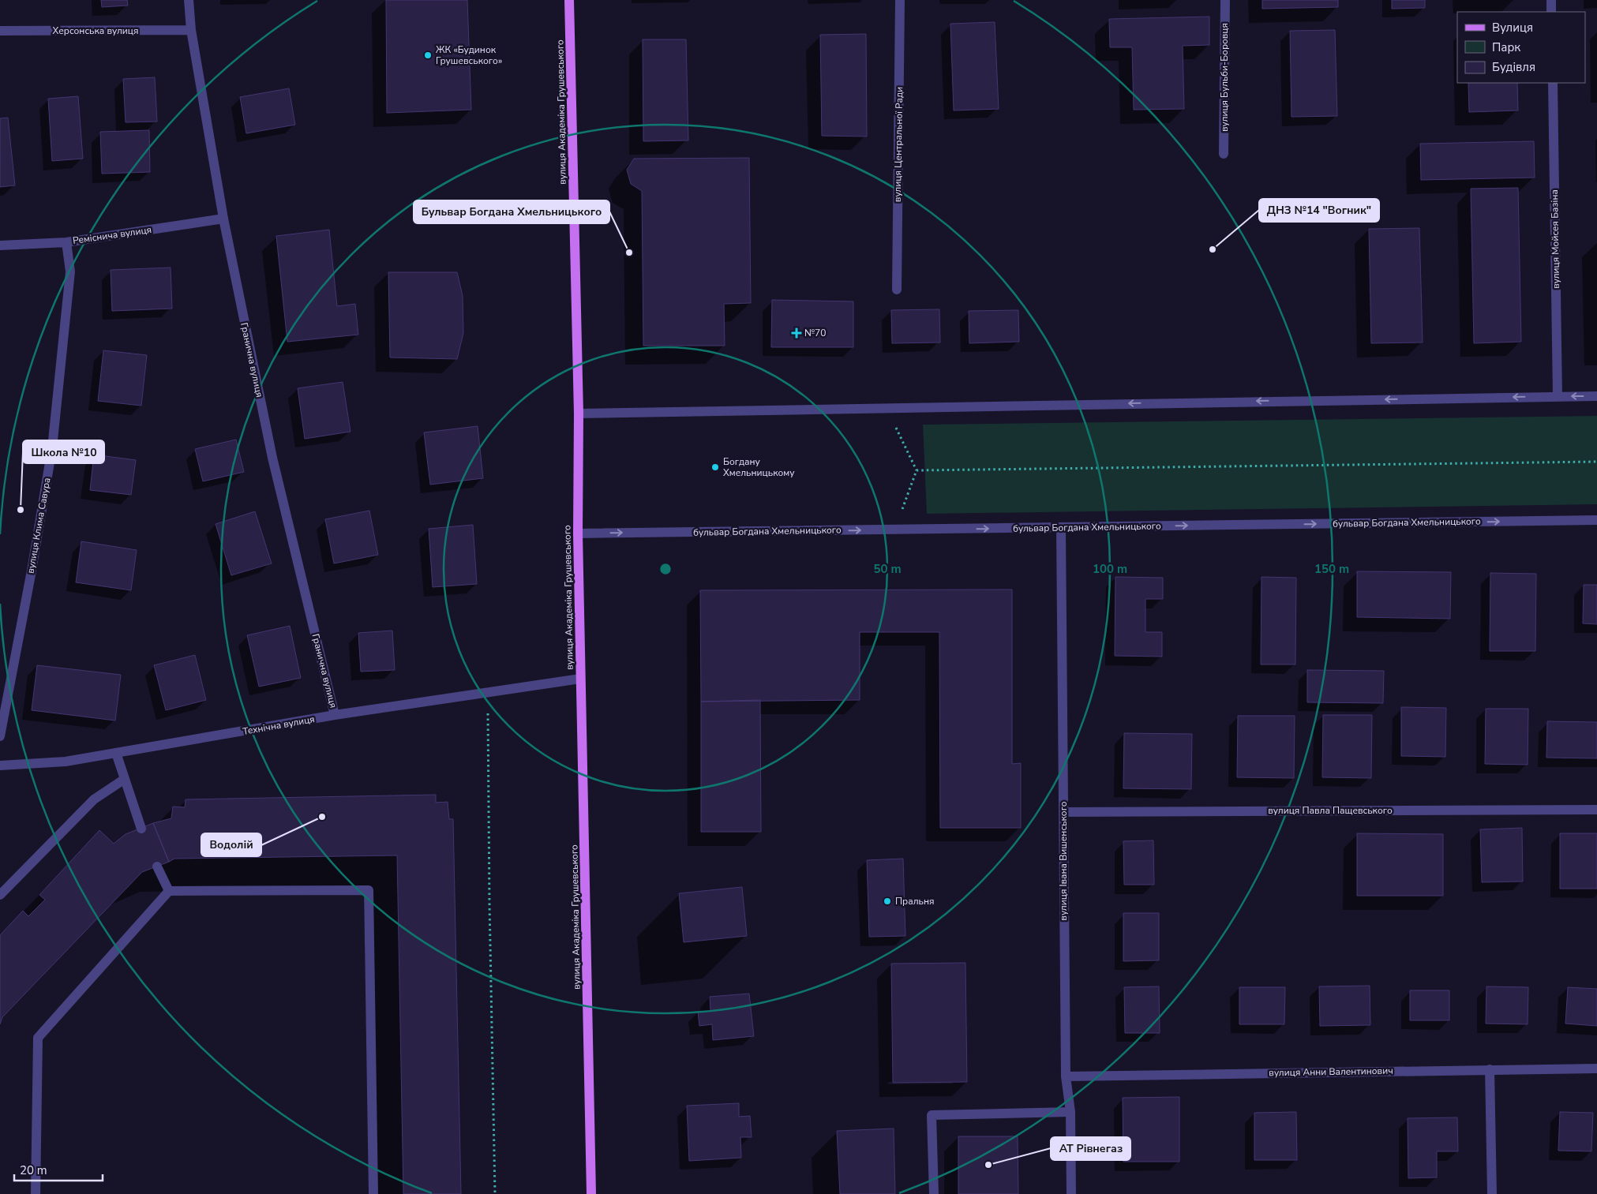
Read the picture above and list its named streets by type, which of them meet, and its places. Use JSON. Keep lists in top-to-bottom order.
{
  "streets": {
    "main road": ["вулиця Академіка Грушевського"],
    "street": [
      "Херсонська вулиця",
      "вулиця Бульби-Боровця",
      "вулиця Центральної Ради",
      "Реміснича вулиця",
      "вулиця Мойсея Базіна",
      "Гранична вулиця",
      "бульвар Богдана Хмельницького",
      "вулиця Клима Савура",
      "Технічна вулиця",
      "вулиця Павла Пащевського",
      "вулиця Івана Вишенського",
      "вулиця Анни Валентинович"
    ]
  },
  "crossings": [
    ["Херсонська вулиця", "Гранична вулиця"],
    ["вулиця Академіка Грушевського", "бульвар Богдана Хмельницького"],
    ["вулиця Академіка Грушевського", "Технічна вулиця"],
    ["Реміснича вулиця", "Гранична вулиця"],
    ["Реміснича вулиця", "вулиця Клима Савура"],
    ["Гранична вулиця", "Технічна вулиця"],
    ["бульвар Богдана Хмельницького", "вулиця Івана Вишенського"],
    ["вулиця Павла Пащевського", "вулиця Івана Вишенського"],
    ["вулиця Івана Вишенського", "вулиця Анни Валентинович"]
  ],
  "one_way": ["бульвар Богдана Хмельницького"],
  "places": {
    "other": [
      "ЖК «Будинок Грушевського»",
      "ДНЗ №14 \"Вогник\"",
      "Бульвар Богдана Хмельницького",
      "Богдану Хмельницькому",
      "Школа №10",
      "Водолій",
      "Пральня",
      "АТ Рівнегаз"
    ],
    "health": ["№70"]
  },
  "legend": ["Вулиця", "Парк", "Будівля"],
  "scale_bar": "20 m",
  "rings": ["50 m", "100 m", "150 m"]
}
